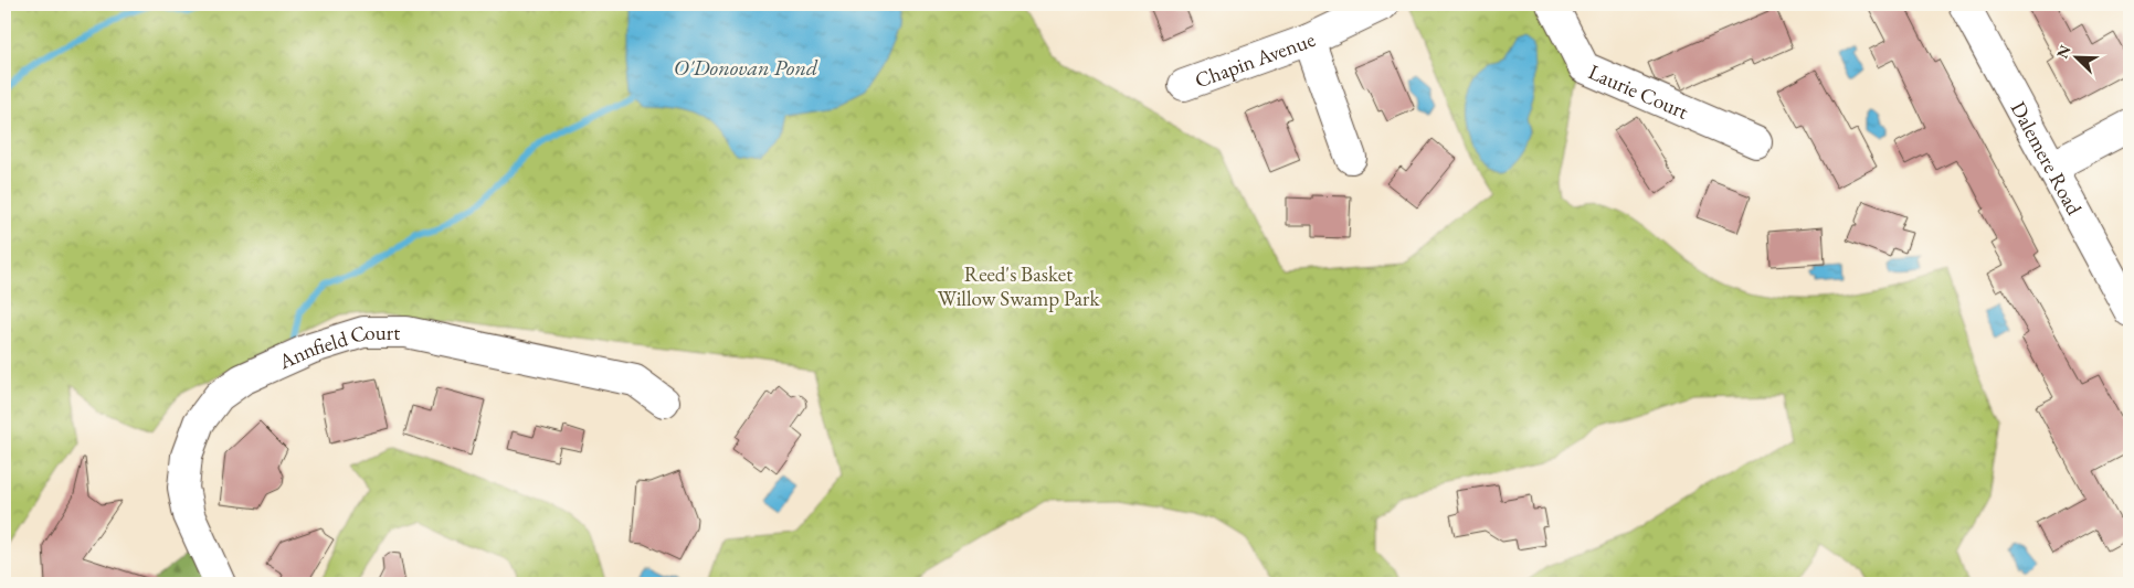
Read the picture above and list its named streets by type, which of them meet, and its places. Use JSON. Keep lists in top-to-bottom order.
{
  "streets": {
    "street": [
      "Chapin Avenue",
      "Laurie Court",
      "Dalemere Road",
      "Annfield Court"
    ]
  },
  "water": ["O'Donovan Pond"],
  "parks": ["Reed's Basket Willow Swamp Park"],
  "north": "top left"
}
